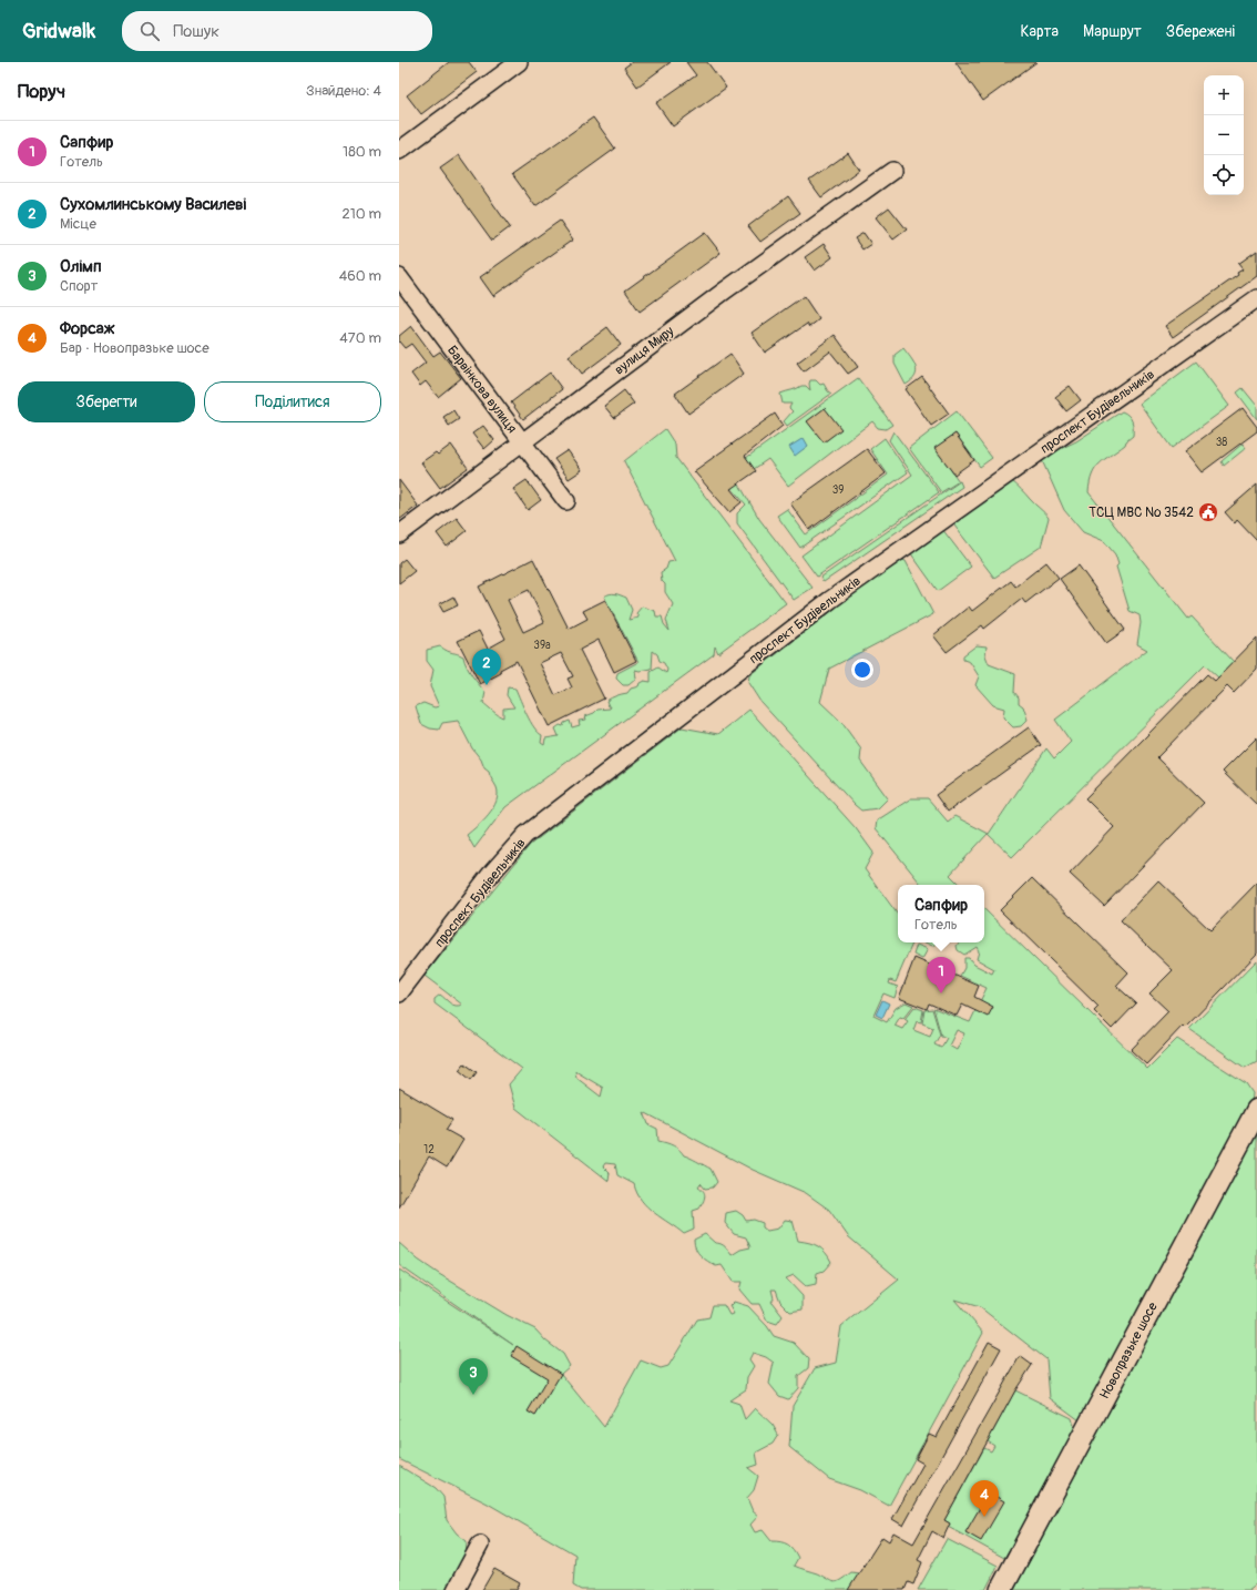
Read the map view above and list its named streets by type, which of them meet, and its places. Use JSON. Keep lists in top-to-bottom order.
{
  "streets": {
    "main road": ["Новопразьке шосе"],
    "street": ["вулиця Миру", "Барвінкова вулиця", "проспект Будівельників"]
  },
  "crossings": [
    ["вулиця Миру", "Барвінкова вулиця"]
  ],
  "places": {
    "public building": ["ТСЦ МВС № 3542"]
  },
  "house_numbers": [
    "38",
    "39",
    "39а",
    "12"
  ],
  "page": {
    "header": "Gridwalk",
    "search": "Пошук",
    "nav": ["Карта", "Маршрут", "Збережені"],
    "heading": ["Поруч", "Знайдено: 4"],
    "map_buttons": ["+", "−"],
    "list": [
      {
        "mark": "1",
        "name": "Сапфир",
        "note": "Готель",
        "value": "180 m"
      },
      {
        "mark": "2",
        "name": "Сухомлинському Василеві",
        "note": "Місце",
        "value": "210 m"
      },
      {
        "mark": "3",
        "name": "Олімп",
        "note": "Спорт",
        "value": "460 m"
      },
      {
        "mark": "4",
        "name": "Форсаж",
        "note": "Бар · Новопразьке шосе",
        "value": "470 m"
      }
    ],
    "buttons": ["Зберегти", "Поділитися"],
    "pins": [
      "2",
      "1",
      "3",
      "4"
    ],
    "popup": ["Сапфир", "Готель"]
  }
}
